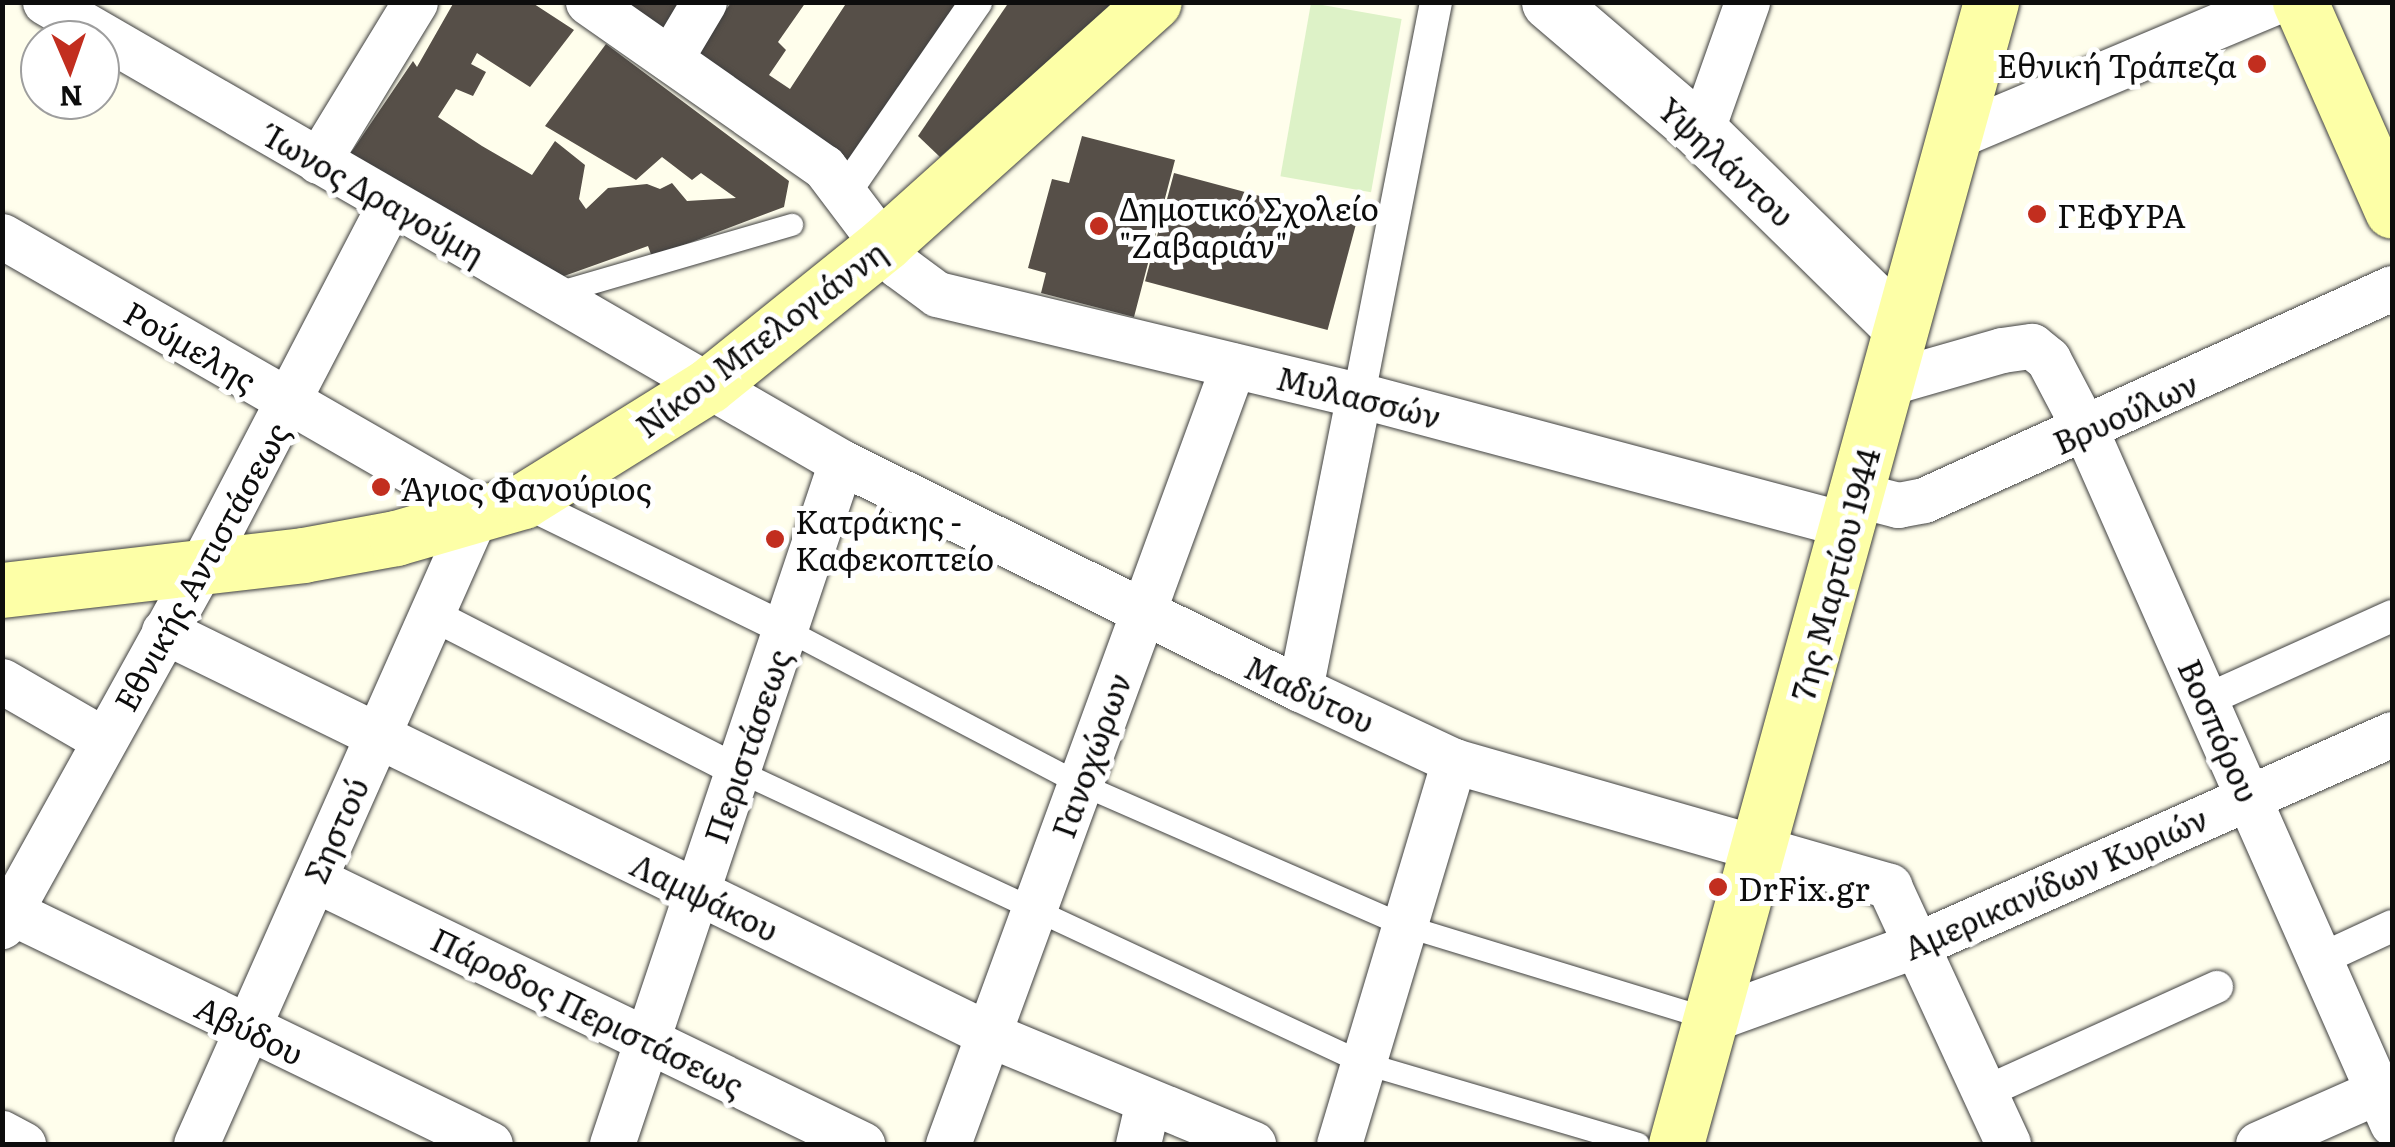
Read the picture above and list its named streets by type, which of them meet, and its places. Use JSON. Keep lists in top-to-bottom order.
{
  "streets": {
    "main road": ["Νίκου Μπελογιάννη", "7ης Μαρτίου 1944"],
    "street": [
      "Υψηλάντου",
      "Ίωνος Δραγούμη",
      "Ρούμελης",
      "Μυλασσών",
      "Βρυούλων",
      "Εθνικής Αντιστάσεως",
      "Μαδύτου",
      "Βοσπόρου",
      "Περιστάσεως",
      "Γανοχώρων",
      "Σηστού",
      "Αμερικανίδων Κυριών",
      "Λαμψάκου",
      "Πάροδος Περιστάσεως",
      "Αβύδου"
    ]
  },
  "crossings": [
    ["Υψηλάντου", "7ης Μαρτίου 1944"],
    ["Ίωνος Δραγούμη", "Νίκου Μπελογιάννη"],
    ["Ίωνος Δραγούμη", "Εθνικής Αντιστάσεως"],
    ["Ίωνος Δραγούμη", "Μαδύτου"],
    ["Νίκου Μπελογιάννη", "Ρούμελης"],
    ["Νίκου Μπελογιάννη", "Μυλασσών"],
    ["Νίκου Μπελογιάννη", "Εθνικής Αντιστάσεως"],
    ["Νίκου Μπελογιάννη", "Μαδύτου"],
    ["Νίκου Μπελογιάννη", "Σηστού"],
    ["Ρούμελης", "Εθνικής Αντιστάσεως"],
    ["Ρούμελης", "Σηστού"],
    ["Μυλασσών", "Βρυούλων"],
    ["Μυλασσών", "7ης Μαρτίου 1944"],
    ["Μυλασσών", "Γανοχώρων"],
    ["Βρυούλων", "7ης Μαρτίου 1944"],
    ["Βρυούλων", "Βοσπόρου"],
    ["Εθνικής Αντιστάσεως", "Λαμψάκου"],
    ["Εθνικής Αντιστάσεως", "Αβύδου"],
    ["7ης Μαρτίου 1944", "Μαδύτου"],
    ["7ης Μαρτίου 1944", "Βοσπόρου"],
    ["7ης Μαρτίου 1944", "Αμερικανίδων Κυριών"],
    ["Μαδύτου", "Περιστάσεως"],
    ["Μαδύτου", "Γανοχώρων"],
    ["Μαδύτου", "Αμερικανίδων Κυριών"],
    ["Βοσπόρου", "Αμερικανίδων Κυριών"],
    ["Περιστάσεως", "Λαμψάκου"],
    ["Περιστάσεως", "Πάροδος Περιστάσεως"],
    ["Γανοχώρων", "Λαμψάκου"],
    ["Σηστού", "Λαμψάκου"],
    ["Σηστού", "Πάροδος Περιστάσεως"],
    ["Σηστού", "Αβύδου"]
  ],
  "places": [
    "Εθνική Τράπεζα",
    "ΓΕΦΥΡΑ",
    "Δημοτικό Σχολείο \"Ζαβαριάν\"",
    "Άγιος Φανούριος",
    "Κατράκης - Καφεκοπτείο",
    "DrFix.gr"
  ],
  "north": "bottom"
}
